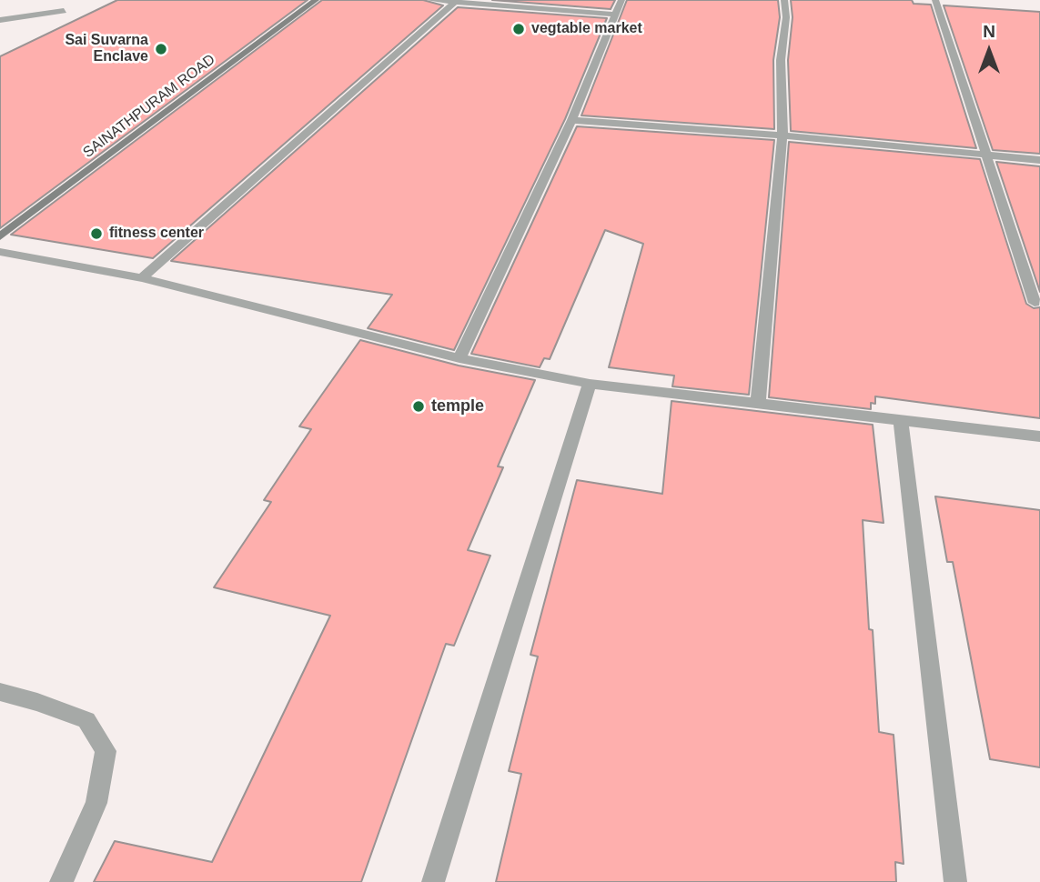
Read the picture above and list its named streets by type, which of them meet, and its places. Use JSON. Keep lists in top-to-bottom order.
{
  "streets": {
    "street": ["SAINATHPURAM ROAD"]
  },
  "places": [
    "vegtable market",
    "Sai Suvarna Enclave",
    "fitness center",
    "temple"
  ],
  "north": "top"
}
